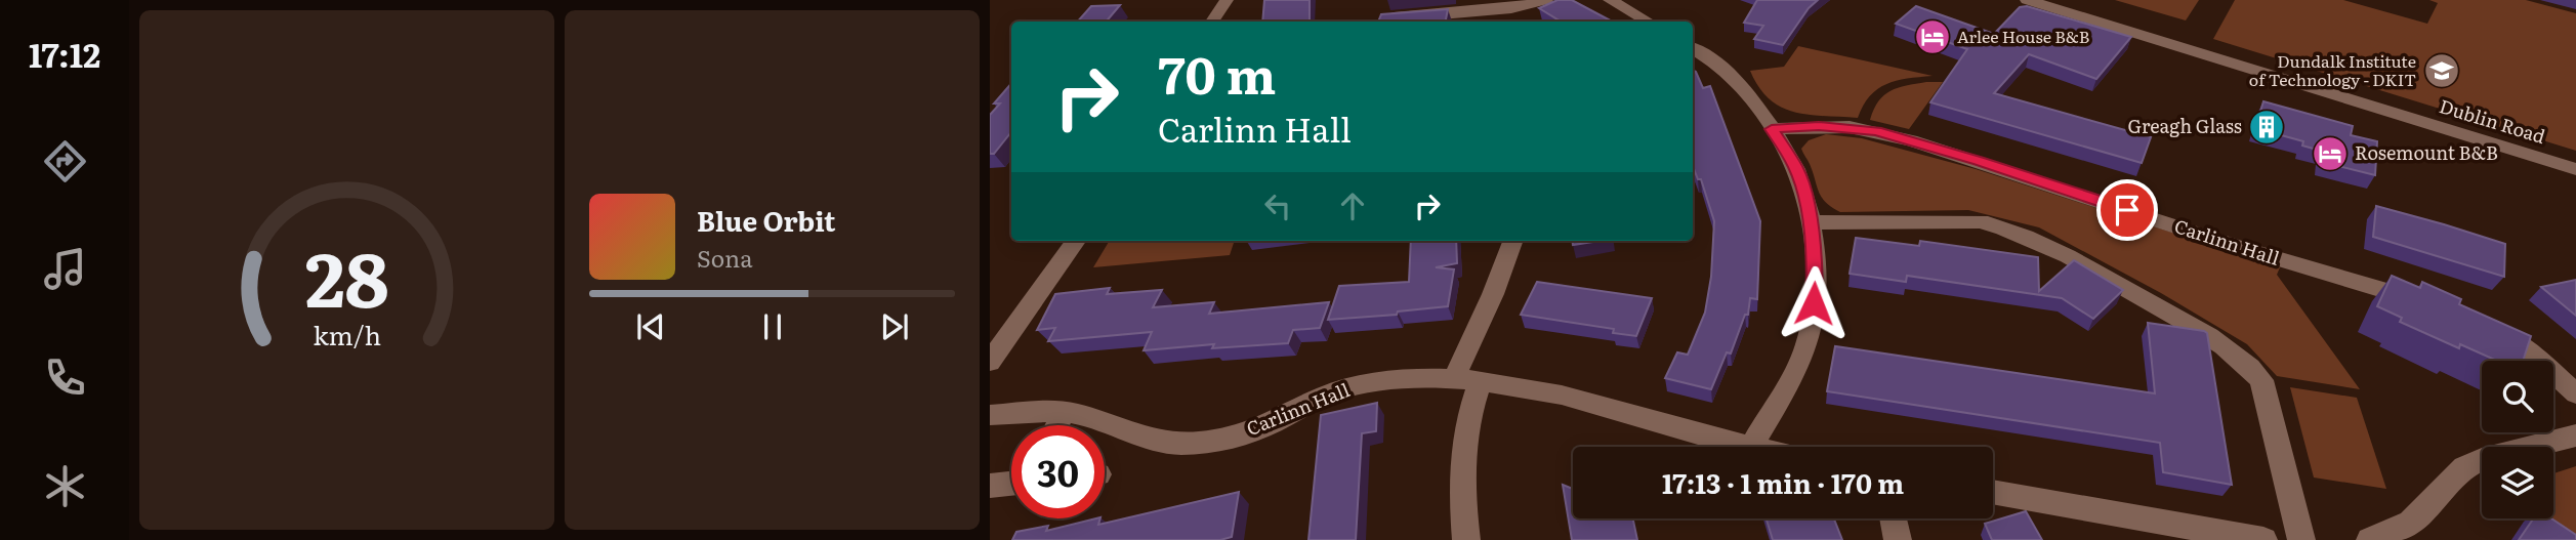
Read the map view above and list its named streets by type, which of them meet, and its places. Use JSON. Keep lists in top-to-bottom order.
{
  "streets": {
    "street": ["Dublin Road", "Carlinn Hall"]
  },
  "places": {
    "hotel": ["Arlee House B&B", "Rosemount B&B"],
    "school or university": ["Dundalk Institute of Technology - DKIT"],
    "building": ["Greagh Glass"]
  },
  "page": {
    "tabs": "17:12",
    "turn": ["70 m", "Carlinn Hall"],
    "song": ["Blue Orbit", "Sona"],
    "limit": "30",
    "trip": "17:13 · 1 min · 170 m",
    "gauge": ["28", "km/h"]
  }
}
